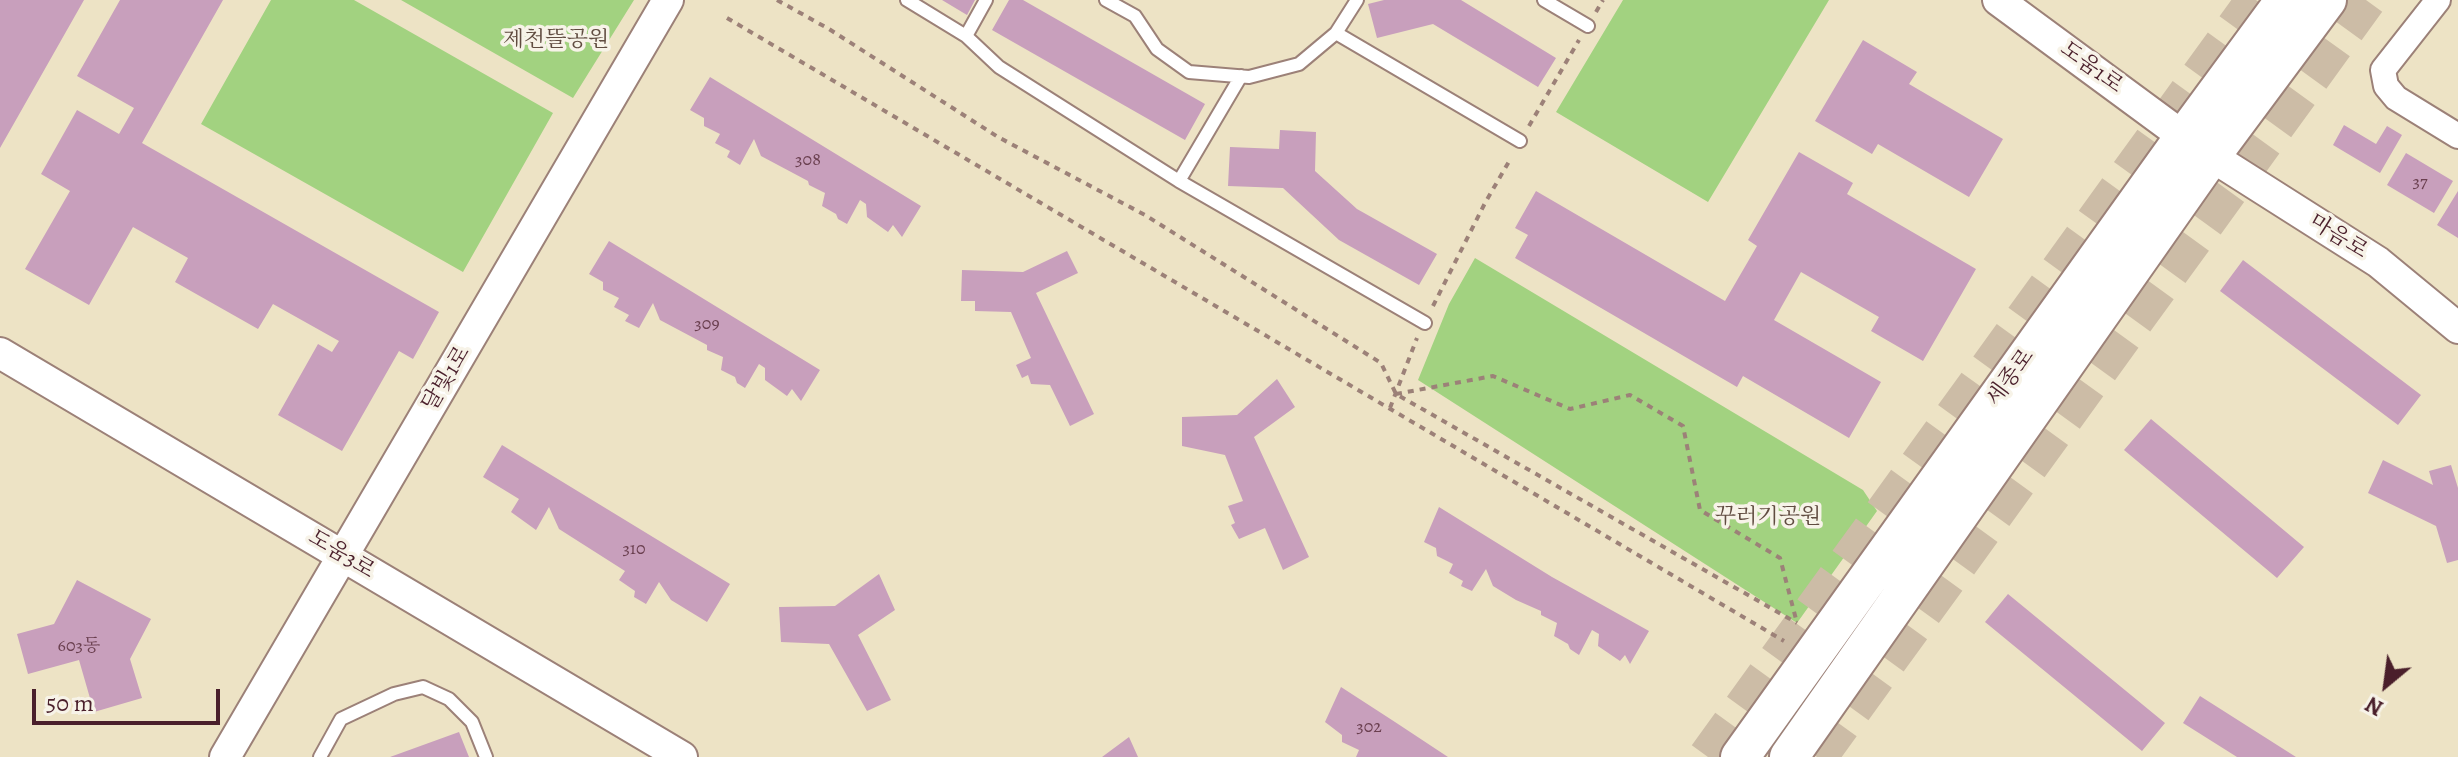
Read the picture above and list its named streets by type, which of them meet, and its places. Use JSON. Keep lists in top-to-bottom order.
{
  "streets": {
    "main road": ["세종로"],
    "street": [
      "도움1로",
      "마음로",
      "달빛1로",
      "도움3로"
    ]
  },
  "crossings": [
    ["도움1로", "마음로"],
    ["도움1로", "세종로"],
    ["마음로", "세종로"],
    ["달빛1로", "도움3로"]
  ],
  "parks": ["제천뜰공원", "꾸러기공원"],
  "house_numbers": [
    "308",
    "37",
    "309",
    "310",
    "603동",
    "302"
  ],
  "scale_bar": "50 m",
  "north": "bottom left"
}
